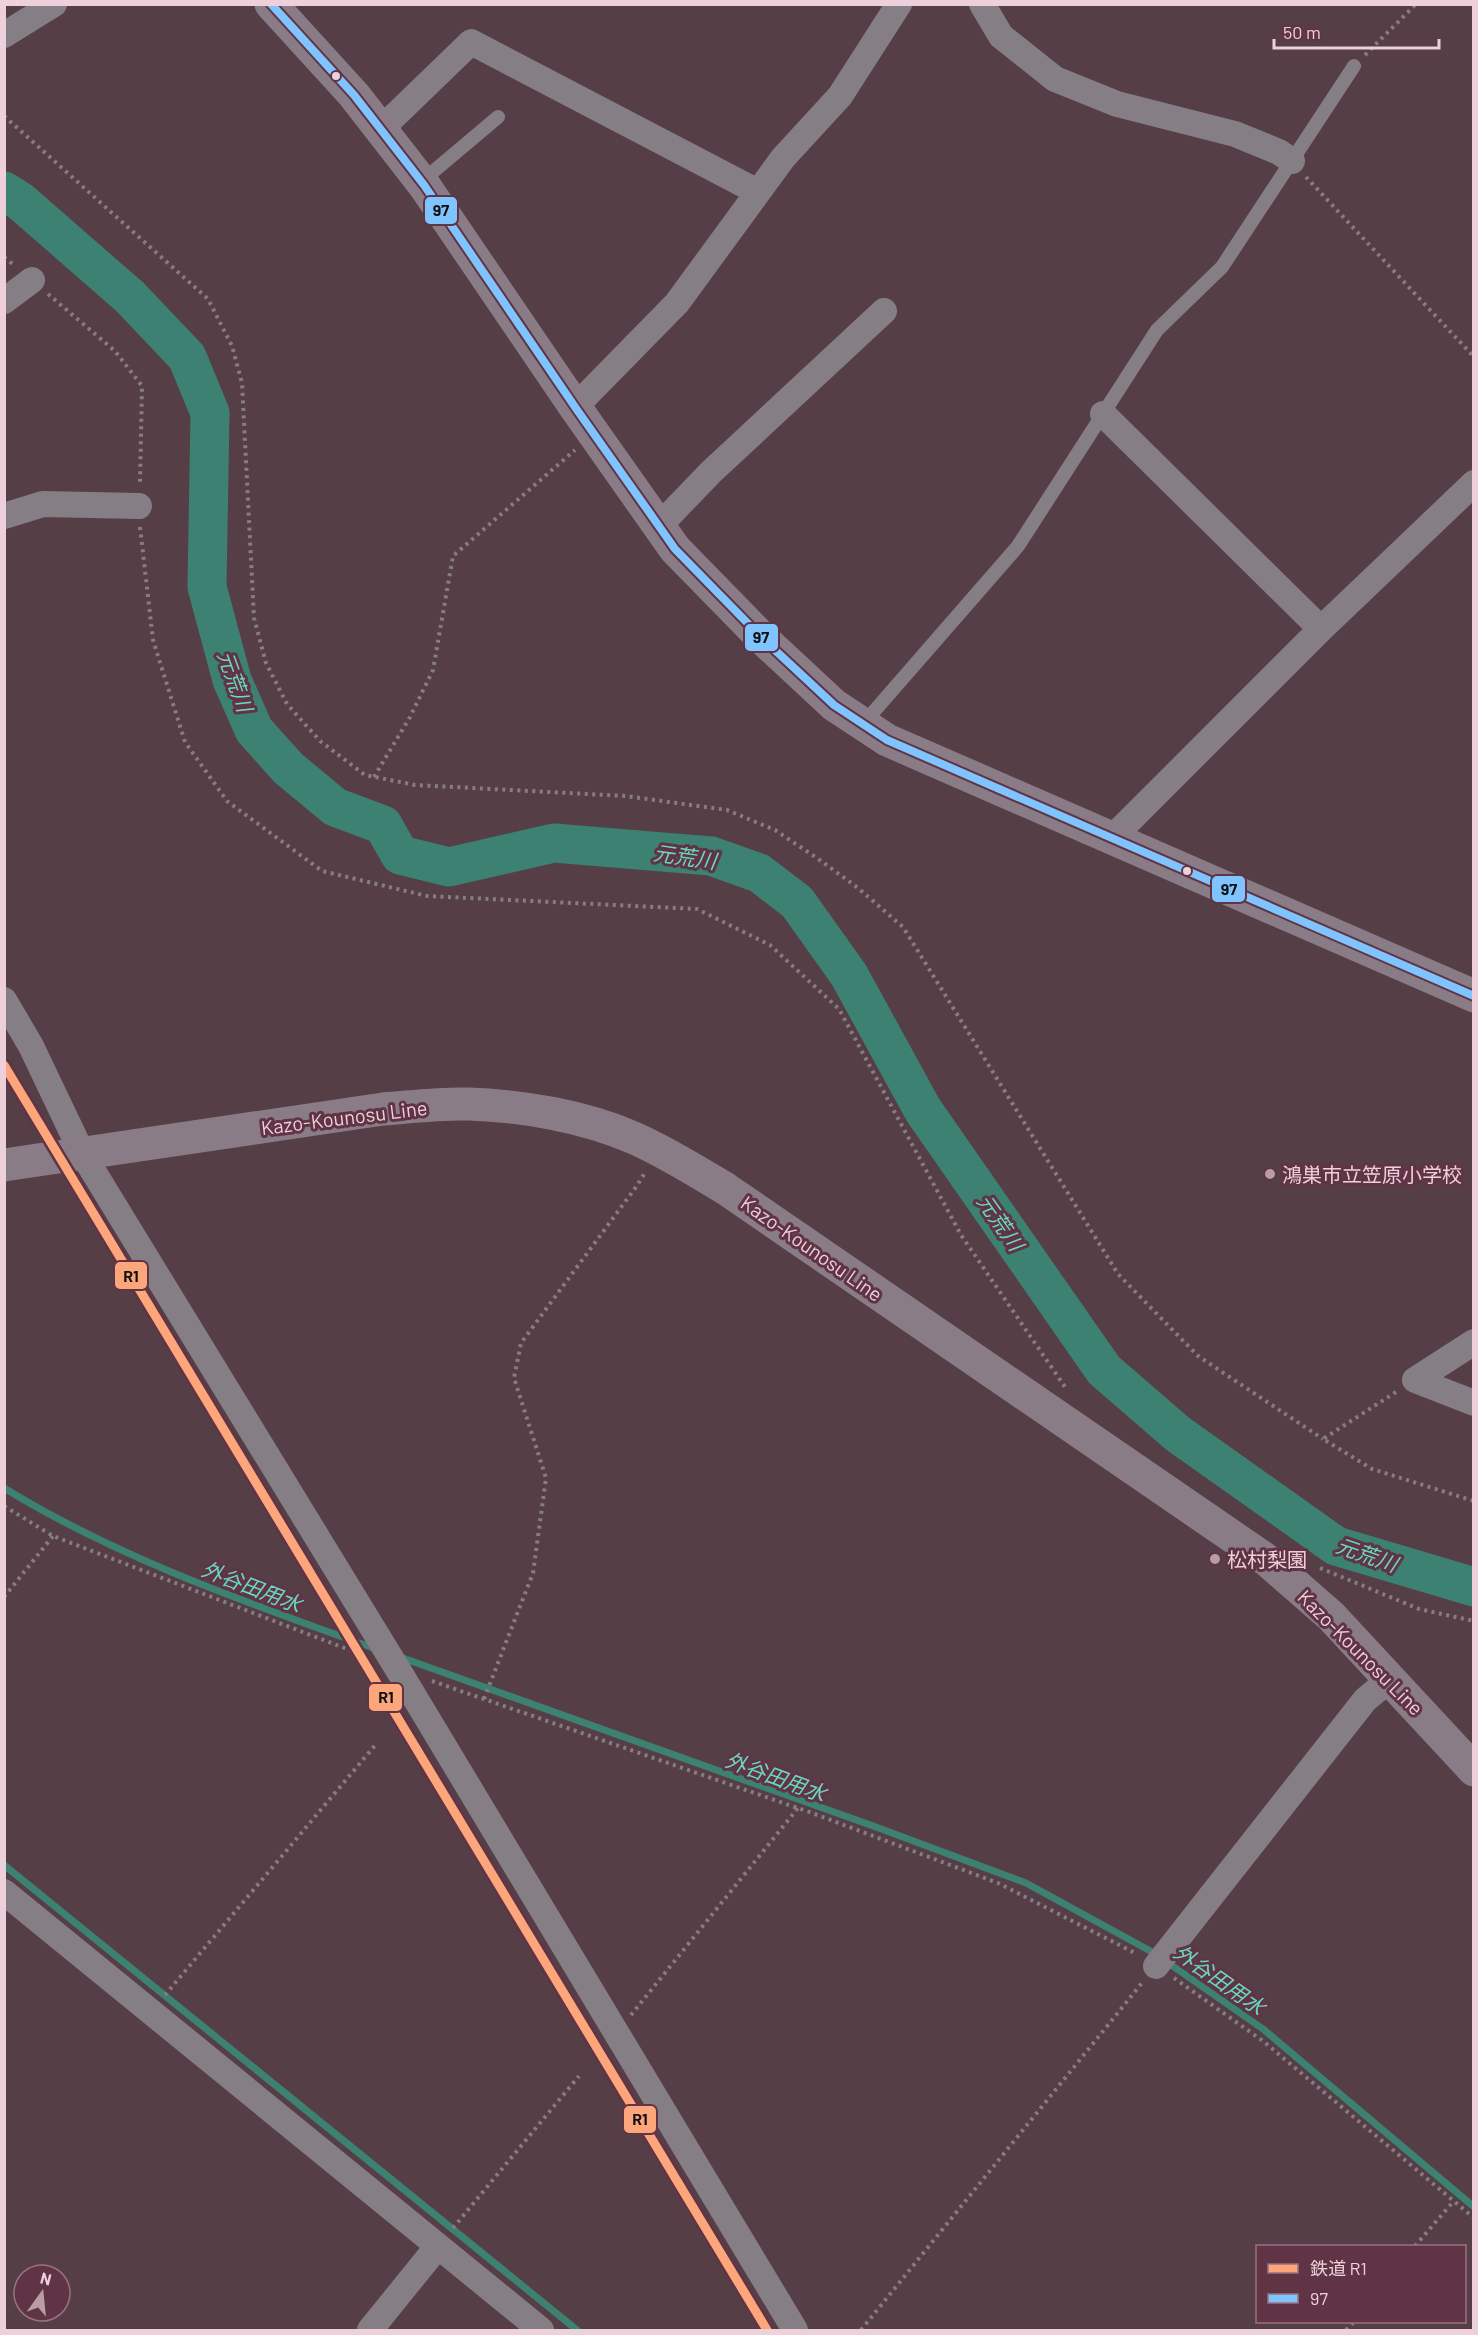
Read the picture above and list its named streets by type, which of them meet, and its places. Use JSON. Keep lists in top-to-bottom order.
{
  "streets": {
    "main road": ["Kazo-Kounosu Line"]
  },
  "water": ["元荒川", "外谷田用水"],
  "places": ["鴻巣市立笠原小学校", "松村梨園"],
  "lines": ["transit line 97", "rail line R1"],
  "legend": ["鉄道 R1", "97"],
  "scale_bar": "50 m",
  "north": "top"
}
